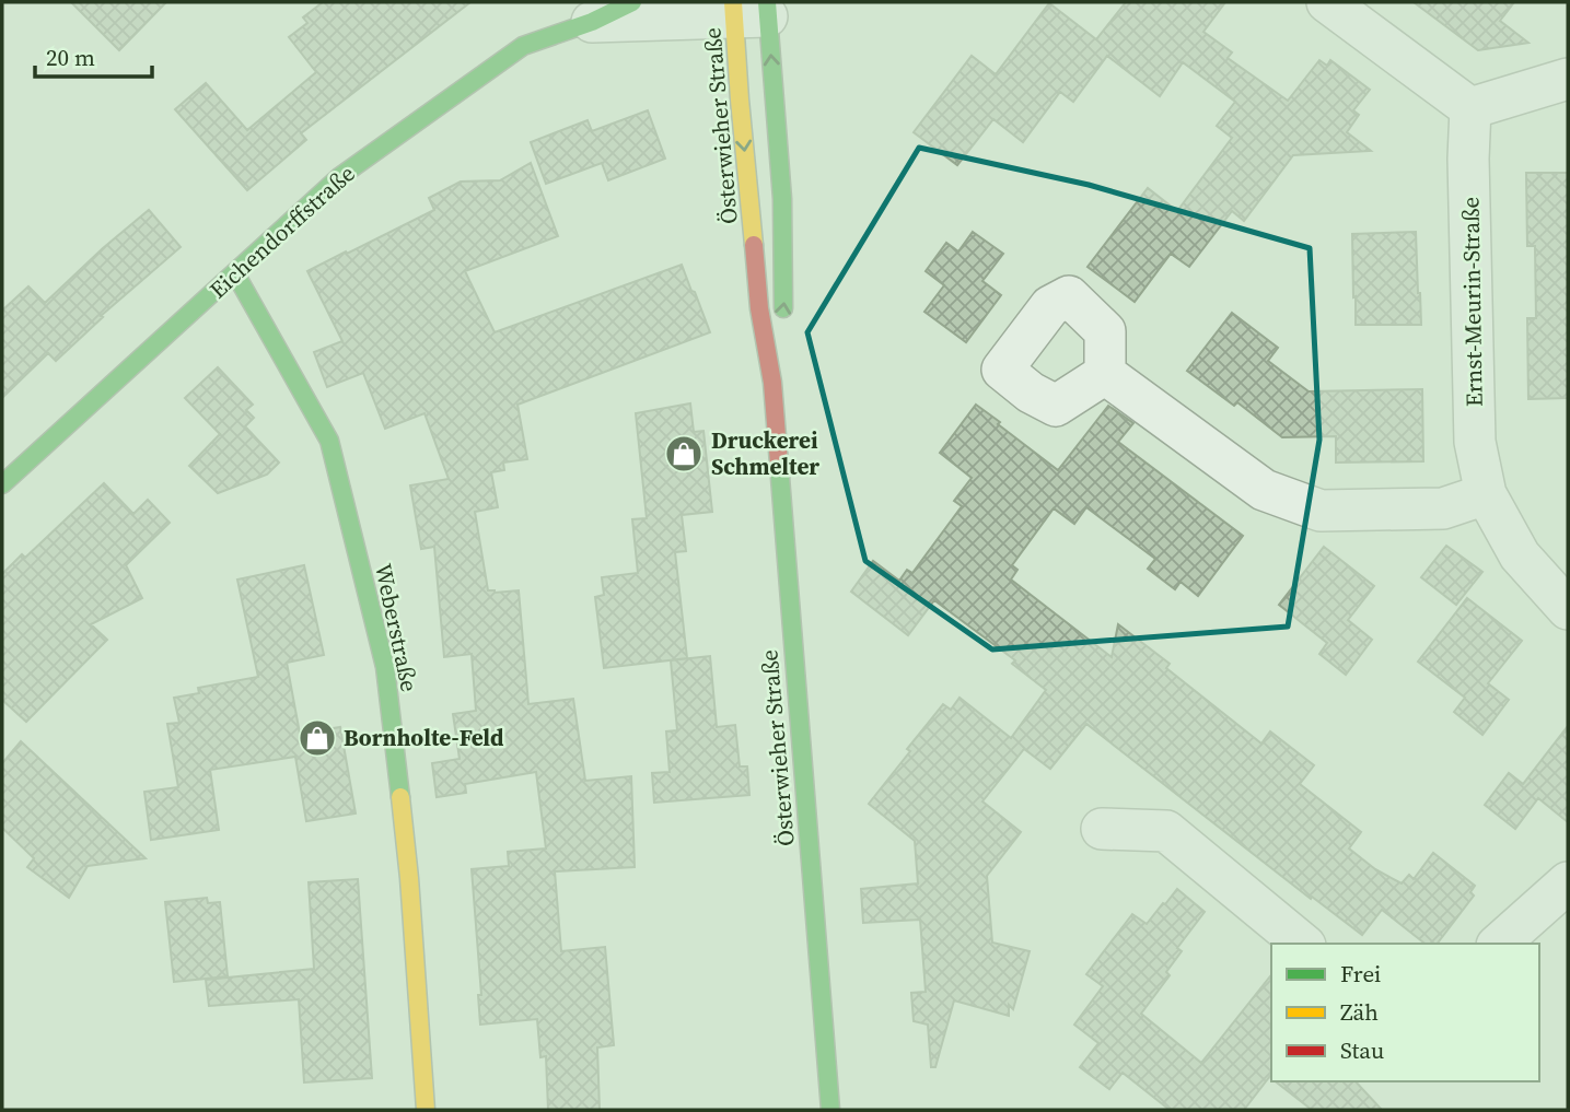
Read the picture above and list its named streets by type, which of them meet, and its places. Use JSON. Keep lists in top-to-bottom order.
{
  "streets": {
    "street": [
      "Österwieher Straße",
      "Eichendorffstraße",
      "Ernst-Meurin-Straße",
      "Weberstraße"
    ]
  },
  "crossings": [
    ["Österwieher Straße", "Eichendorffstraße"],
    ["Eichendorffstraße", "Weberstraße"]
  ],
  "places": {
    "shop": ["Druckerei Schmelter", "Bornholte-Feld"]
  },
  "legend": ["Frei", "Zäh", "Stau"],
  "scale_bar": "20 m"
}
